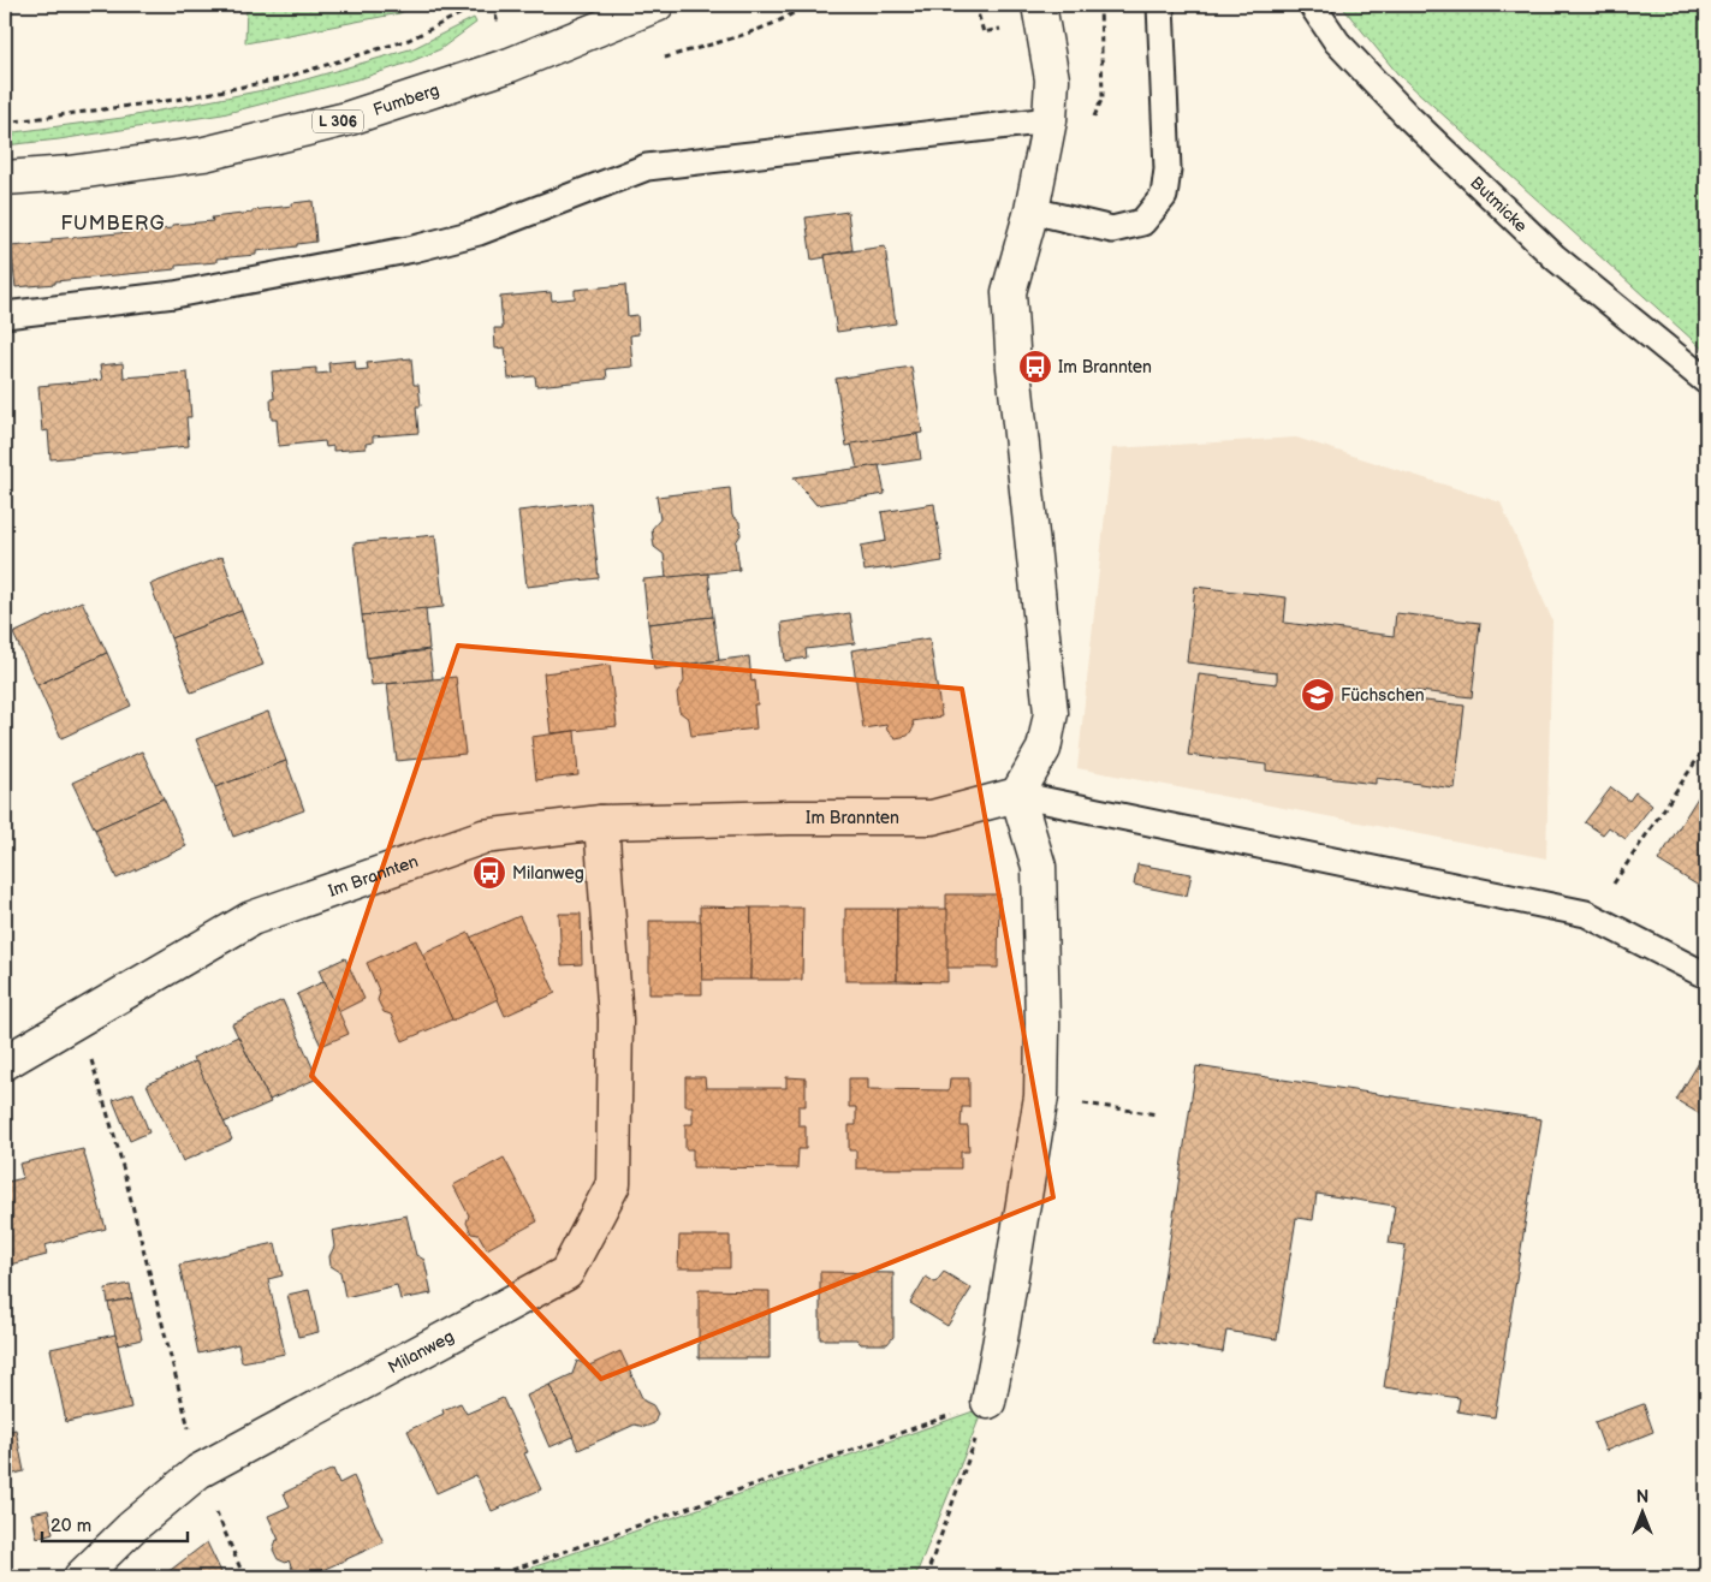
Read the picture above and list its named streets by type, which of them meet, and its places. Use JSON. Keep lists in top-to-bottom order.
{
  "streets": {
    "street": [
      "Fumberg",
      "L 306",
      "Im Brannten",
      "Milanweg"
    ],
    "lane": ["Butmicke"]
  },
  "crossings": [
    ["Im Brannten", "Milanweg"]
  ],
  "districts": ["FUMBERG"],
  "places": {
    "bus stop": ["Im Brannten", "Milanweg"],
    "school or university": ["Füchschen"]
  },
  "scale_bar": "20 m",
  "north": "top"
}
